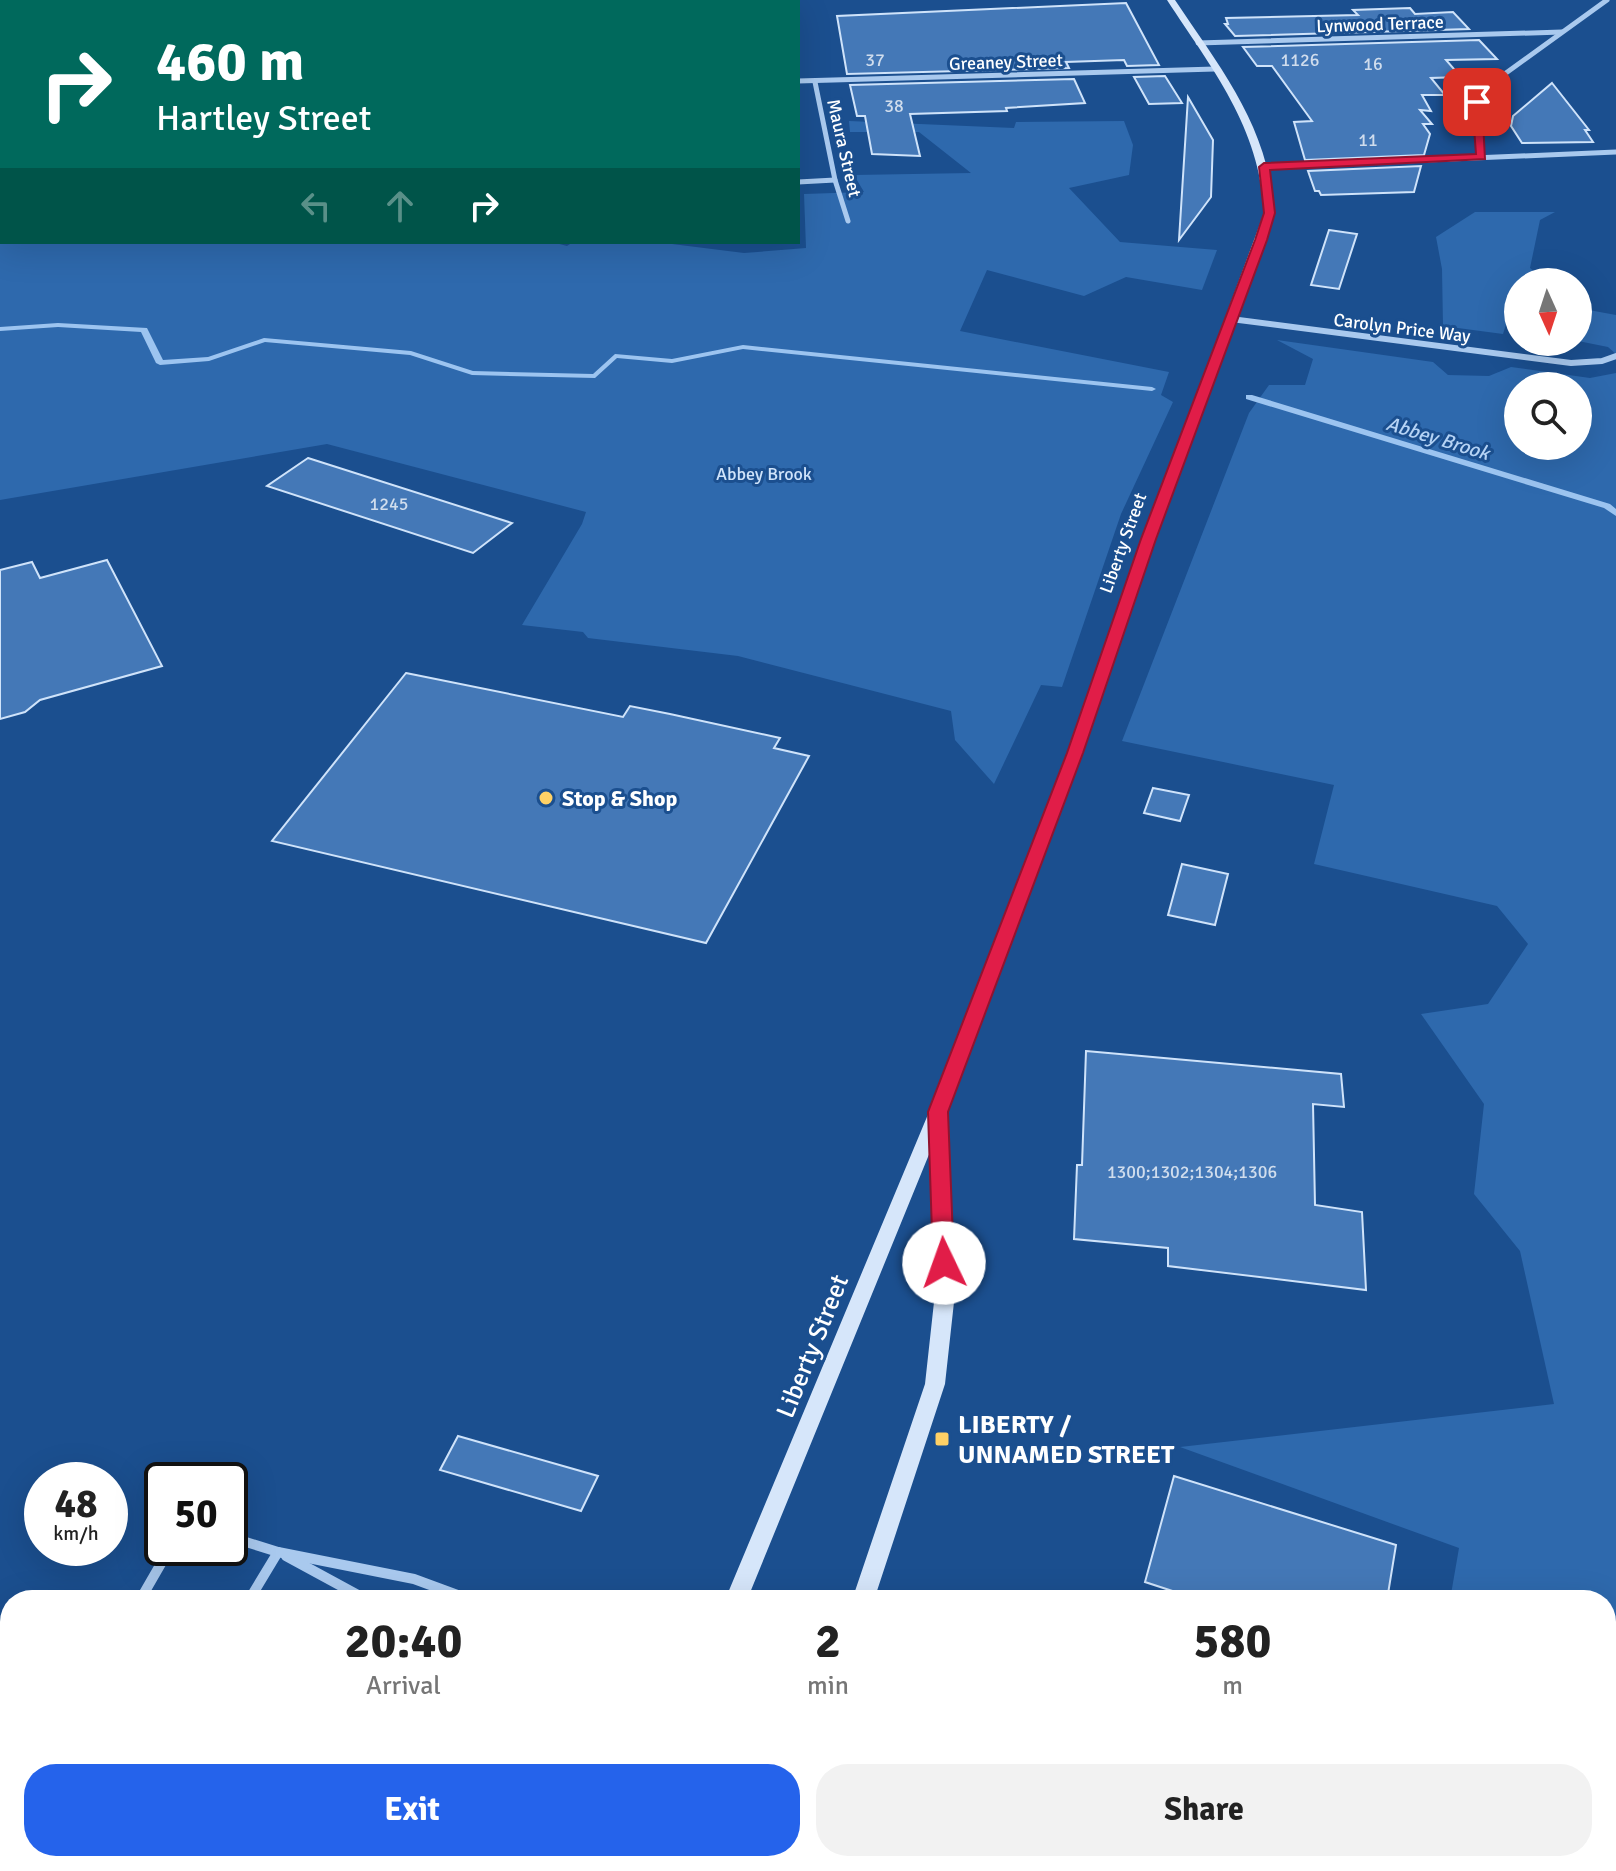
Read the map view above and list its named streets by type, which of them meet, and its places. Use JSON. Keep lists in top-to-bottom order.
{
  "streets": {
    "main road": ["Liberty Street"],
    "street": [
      "Lynwood Terrace",
      "Greaney Street",
      "Maura Street",
      "Carolyn Price Way"
    ]
  },
  "crossings": [
    ["Lynwood Terrace", "Liberty Street"],
    ["Greaney Street", "Maura Street"],
    ["Greaney Street", "Liberty Street"],
    ["Carolyn Price Way", "Liberty Street"]
  ],
  "water": ["Abbey Brook"],
  "parks": ["Abbey Brook"],
  "places": {
    "other": ["Stop & Shop"],
    "transit": ["LIBERTY / UNNAMED STREET"]
  },
  "house_numbers": [
    "37",
    "1126",
    "16",
    "38",
    "11",
    "1245",
    "1300;1302;1304;1306"
  ],
  "north": "bottom",
  "page": {
    "turn": ["460 m", "Hartley Street"],
    "speed": "48 km/h",
    "limit": "50",
    "eta": [
      "20:40",
      "Arrival",
      "2",
      "min",
      "580",
      "m"
    ],
    "buttons": ["Exit", "Share"]
  }
}
